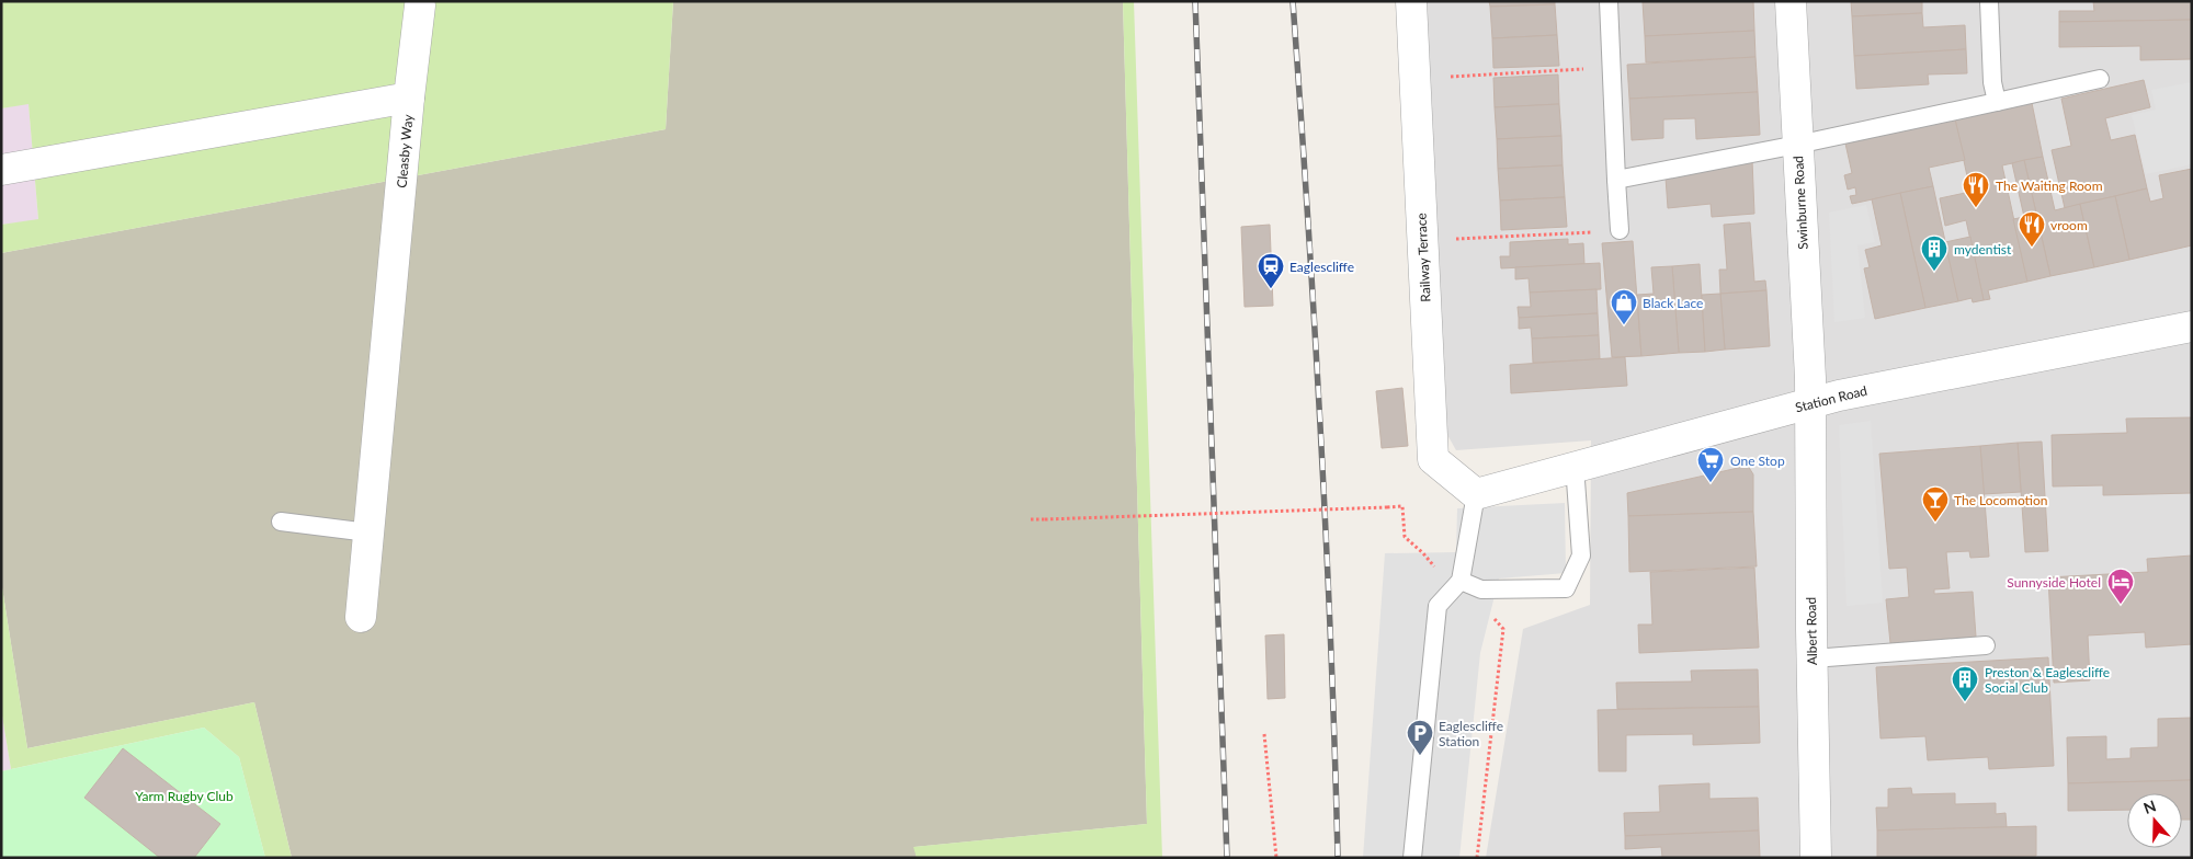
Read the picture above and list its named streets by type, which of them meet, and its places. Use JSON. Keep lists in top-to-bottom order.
{
  "streets": {
    "street": [
      "Cleasby Way",
      "Swinburne Road",
      "Railway Terrace",
      "Station Road",
      "Albert Road"
    ]
  },
  "crossings": [
    ["Swinburne Road", "Station Road"],
    ["Swinburne Road", "Albert Road"],
    ["Railway Terrace", "Station Road"],
    ["Station Road", "Albert Road"]
  ],
  "parks": ["Yarm Rugby Club"],
  "places": {
    "restaurant": ["The Waiting Room", "vroom"],
    "building": ["mydentist", "Preston & Eaglescliffe Social Club"],
    "station": ["Eaglescliffe"],
    "shop": ["Black Lace"],
    "supermarket": ["One Stop"],
    "bar": ["The Locomotion"],
    "hotel": ["Sunnyside Hotel"],
    "parking": ["Eaglescliffe Station"]
  },
  "north": "top"
}
